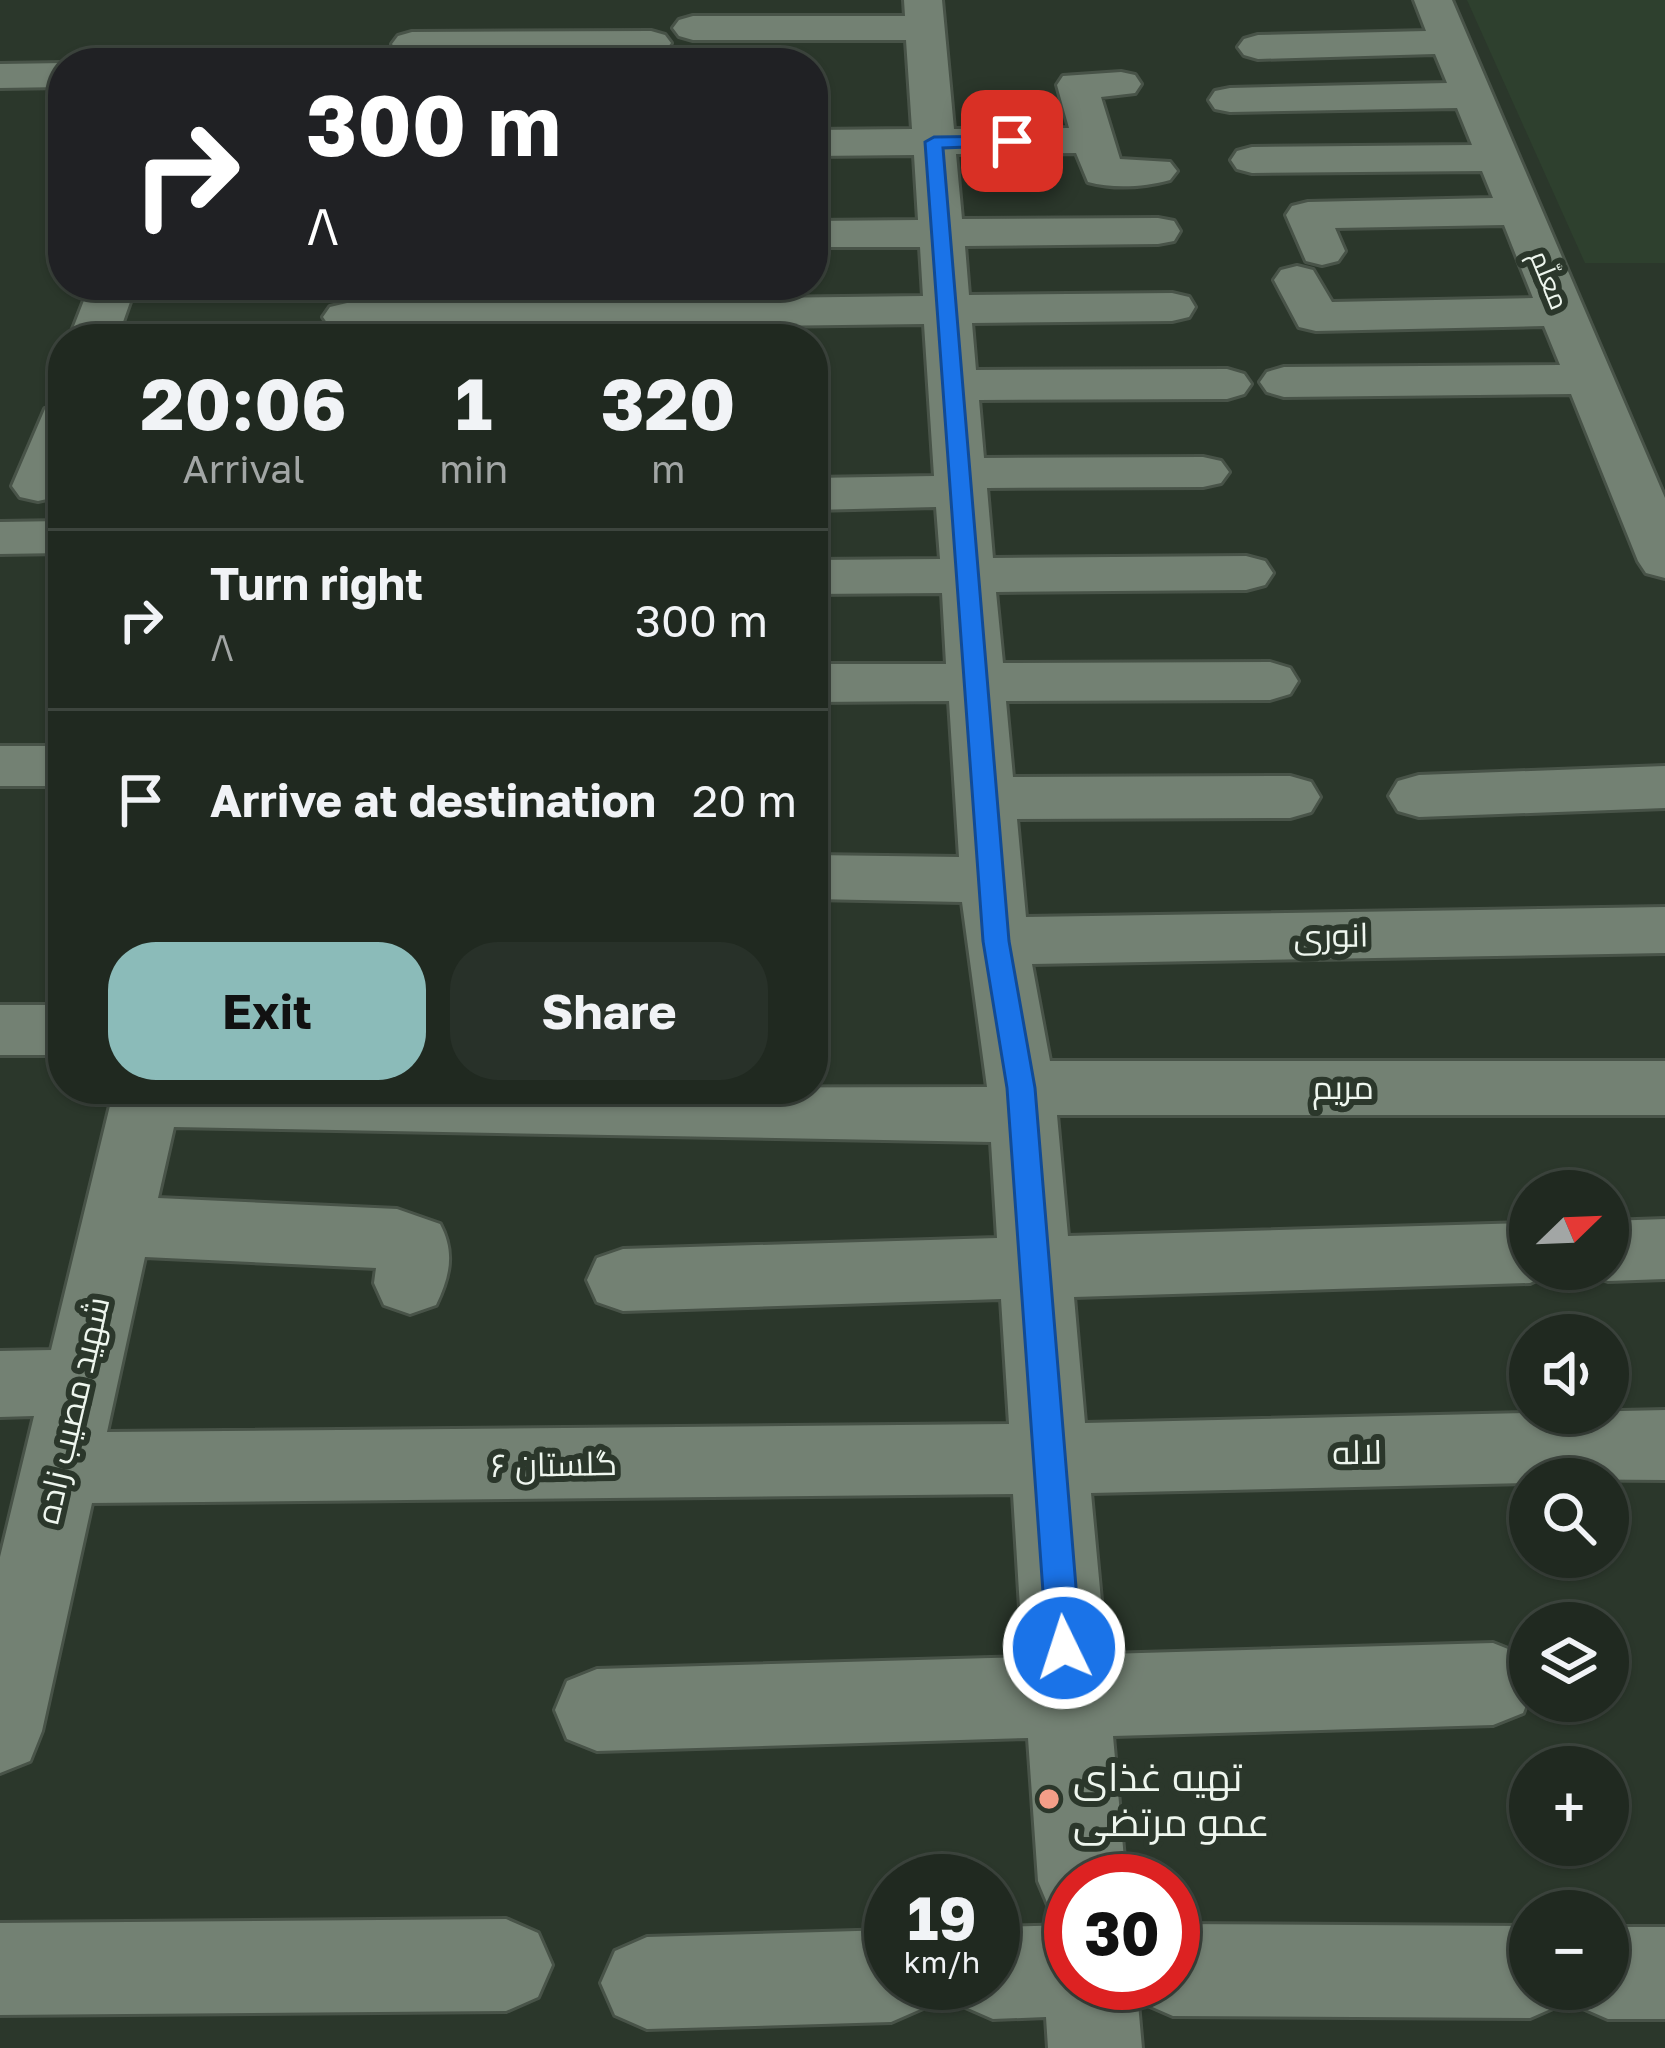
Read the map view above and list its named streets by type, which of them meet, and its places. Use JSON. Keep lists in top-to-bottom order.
{
  "streets": {
    "street": [
      "معلّم",
      "انوری",
      "مریم",
      "شهید مصیب زاده",
      "لاله",
      "گلستان ۶"
    ]
  },
  "crossings": [
    ["شهید مصیب زاده", "گلستان ۶"],
    ["لاله", "گلستان ۶"]
  ],
  "places": ["تهیه غذای عمو مرتضی"],
  "north": "top right",
  "page": {
    "turn": ["300 m", "۸"],
    "eta": [
      "20:06",
      "Arrival",
      "1",
      "min",
      "320",
      "m"
    ],
    "list": [
      {
        "name": "Turn right",
        "note": "۸",
        "value": "300 m"
      },
      {
        "name": "Arrive at destination",
        "value": "20 m"
      }
    ],
    "buttons": ["Exit", "Share"],
    "map_buttons": ["+", "−"],
    "speed": "19 km/h",
    "limit": "30"
  }
}
